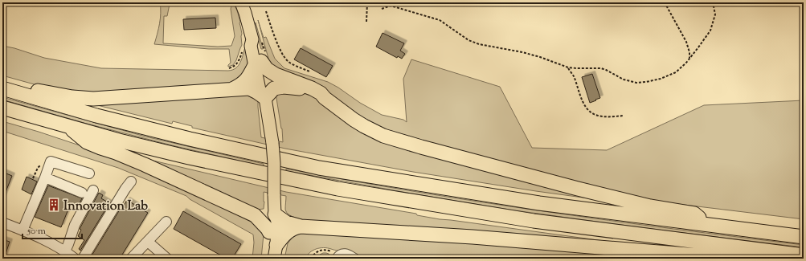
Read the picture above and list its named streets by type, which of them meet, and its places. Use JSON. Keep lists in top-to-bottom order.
{
  "places": {
    "building": ["Innovation Lab"]
  },
  "scale_bar": "50 m"
}
